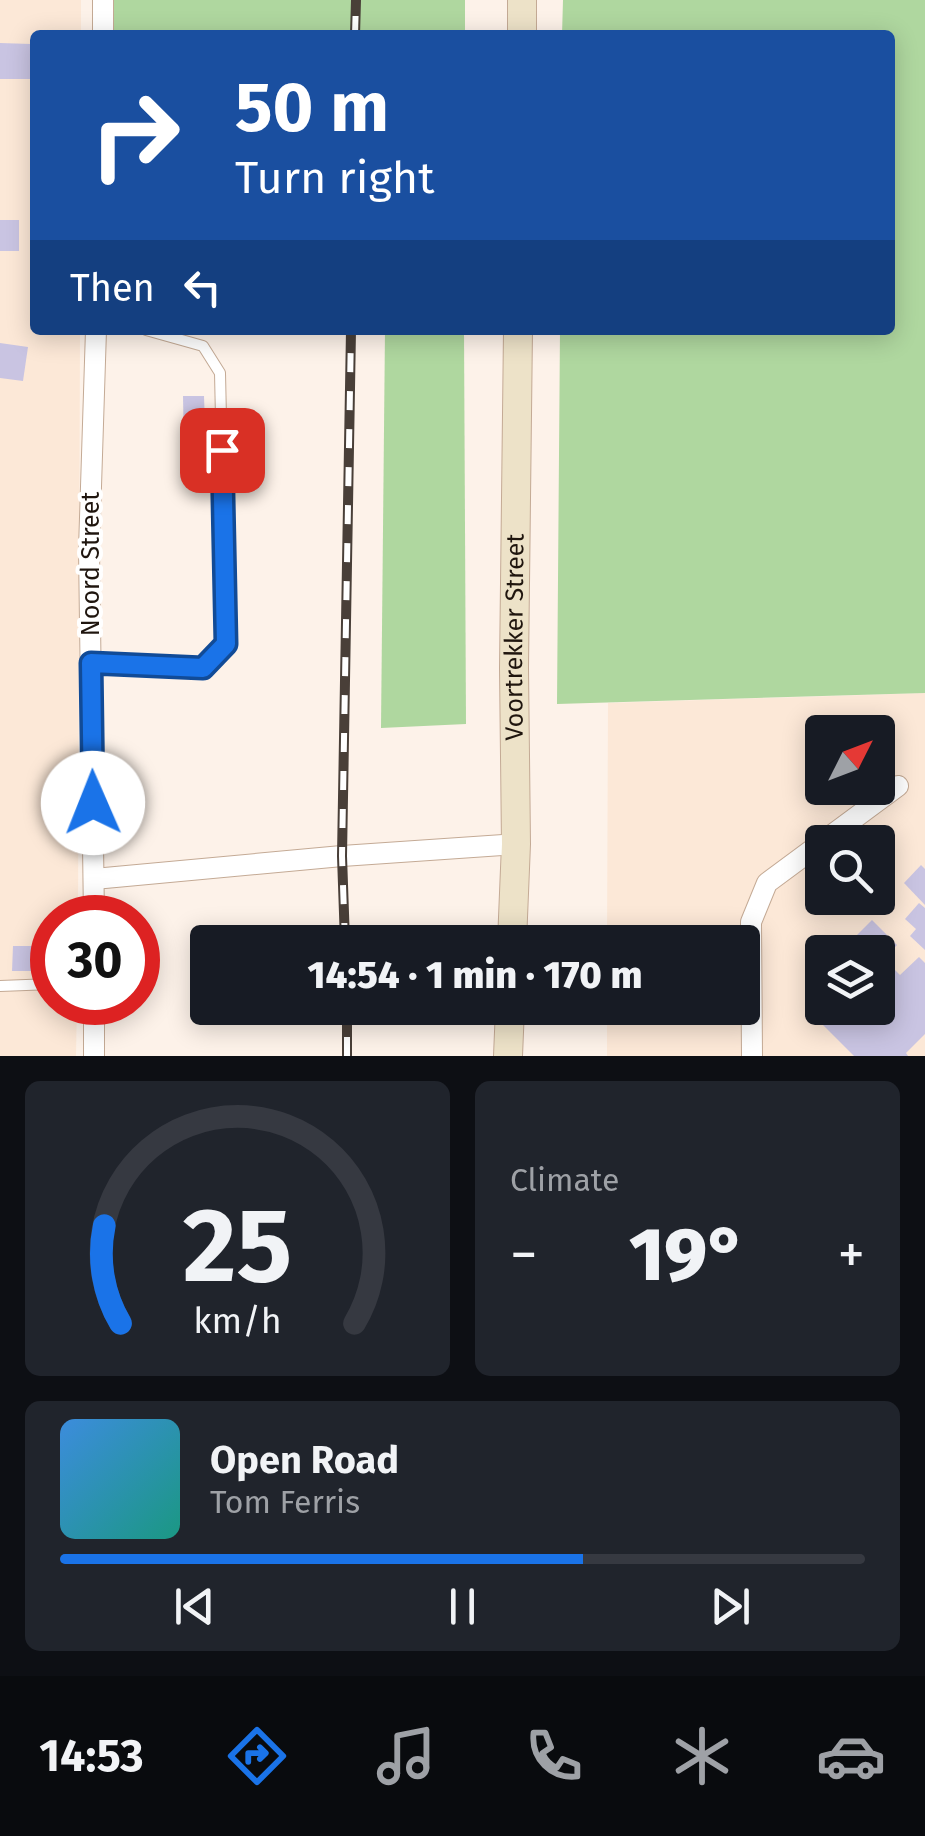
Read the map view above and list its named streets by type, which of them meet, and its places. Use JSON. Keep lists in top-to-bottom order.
{
  "streets": {
    "main road": ["Voortrekker Street"],
    "street": ["Noord Street"]
  },
  "north": "top right",
  "page": {
    "turn": ["50 m", "Turn right"],
    "then": "Then",
    "limit": "30",
    "trip": "14:54 · 1 min · 170 m",
    "tile": "Climate",
    "heat": ["−", "19°", "+"],
    "song": ["Open Road", "Tom Ferris"],
    "tabs": "14:53",
    "gauge": ["25", "km/h"]
  }
}
